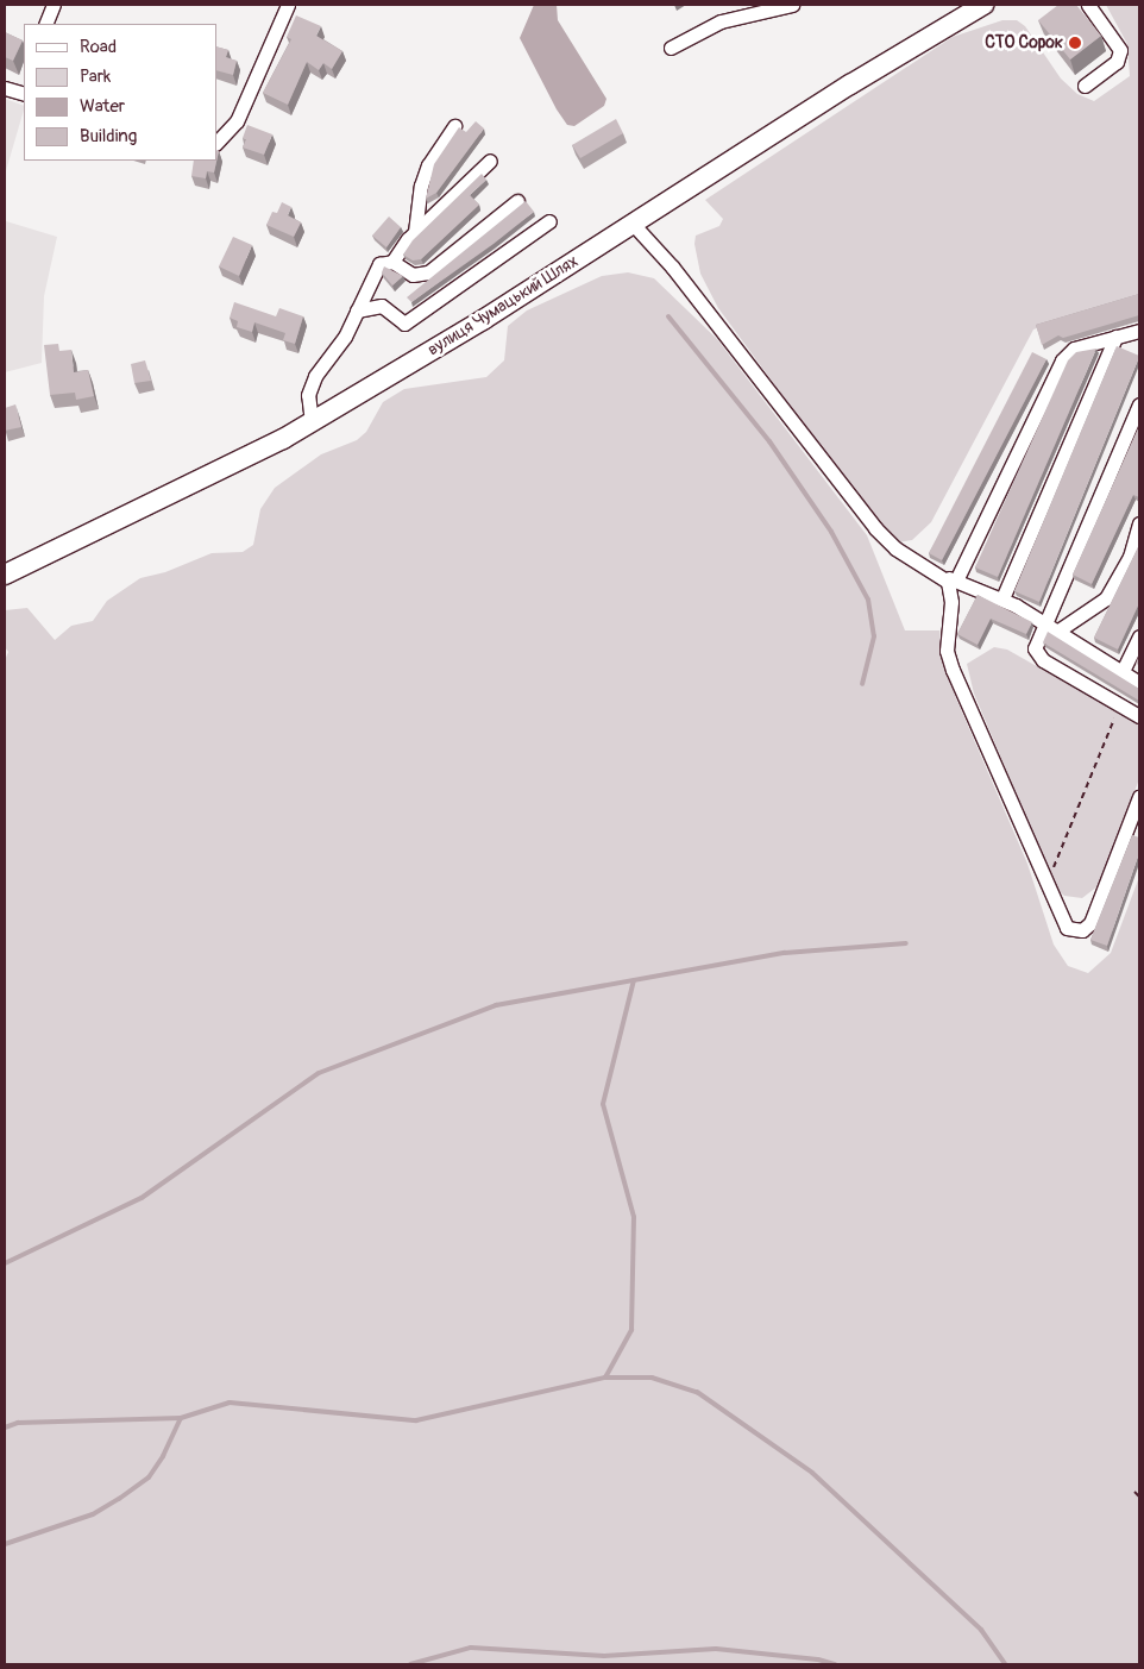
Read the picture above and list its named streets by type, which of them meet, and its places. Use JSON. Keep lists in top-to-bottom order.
{
  "streets": {
    "highway": ["вулиця Чумацький Шлях"]
  },
  "places": ["СТО Сорок"],
  "legend": [
    "Road",
    "Park",
    "Water",
    "Building"
  ]
}
